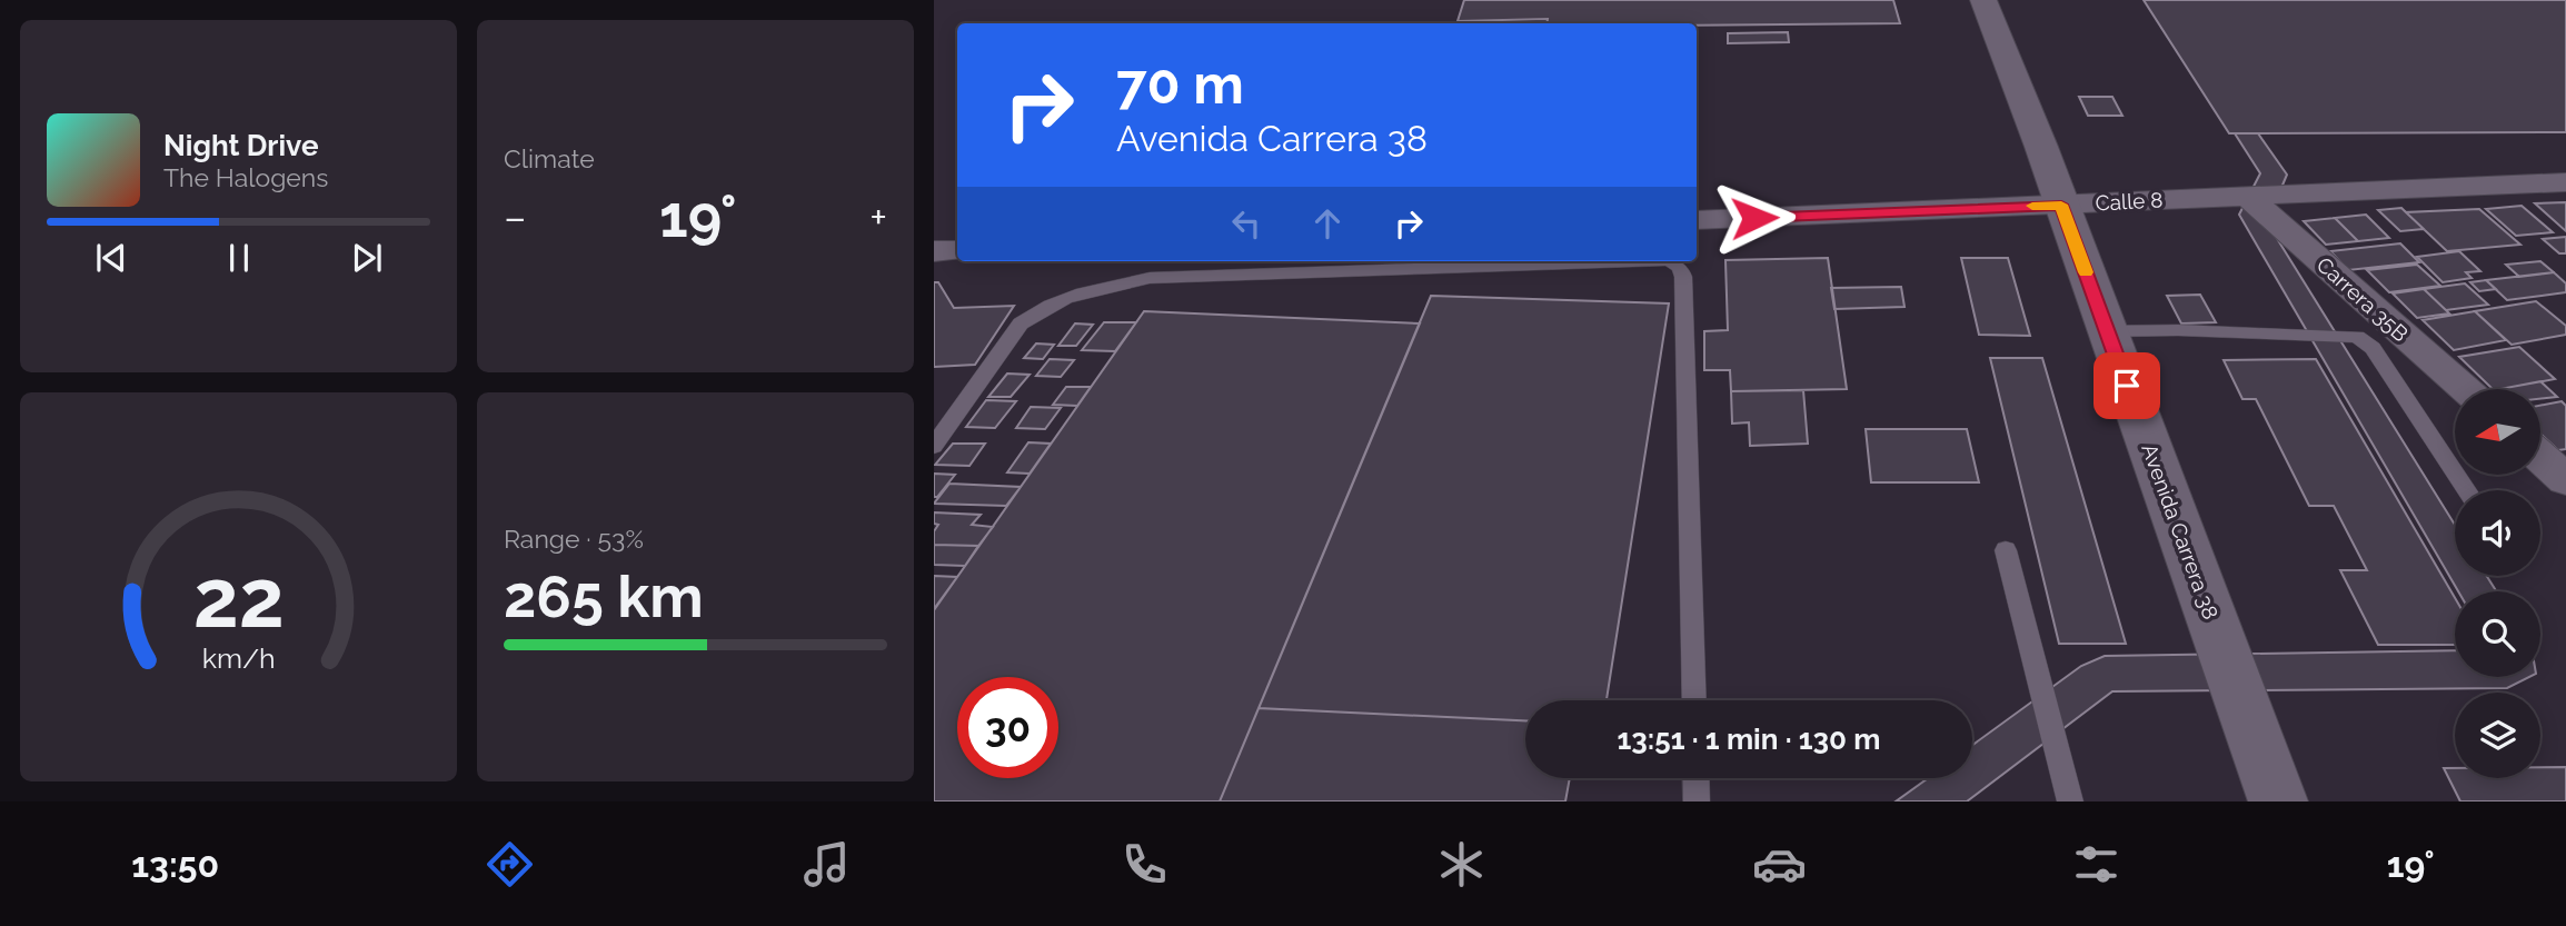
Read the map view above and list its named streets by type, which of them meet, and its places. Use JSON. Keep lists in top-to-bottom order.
{
  "streets": {
    "street": ["Calle 8", "Carrera 35B", "Avenida Carrera 38"]
  },
  "crossings": [
    ["Calle 8", "Carrera 35B"],
    ["Calle 8", "Avenida Carrera 38"]
  ],
  "north": "left",
  "page": {
    "tile": [
      "Climate",
      ["Range · 53%", "265 km"]
    ],
    "turn": ["70 m", "Avenida Carrera 38"],
    "song": ["Night Drive", "The Halogens"],
    "heat": ["−", "19°", "+"],
    "limit": "30",
    "trip": "13:51 · 1 min · 130 m",
    "tabs": ["13:50", "19°"],
    "gauge": ["22", "km/h"]
  }
}
